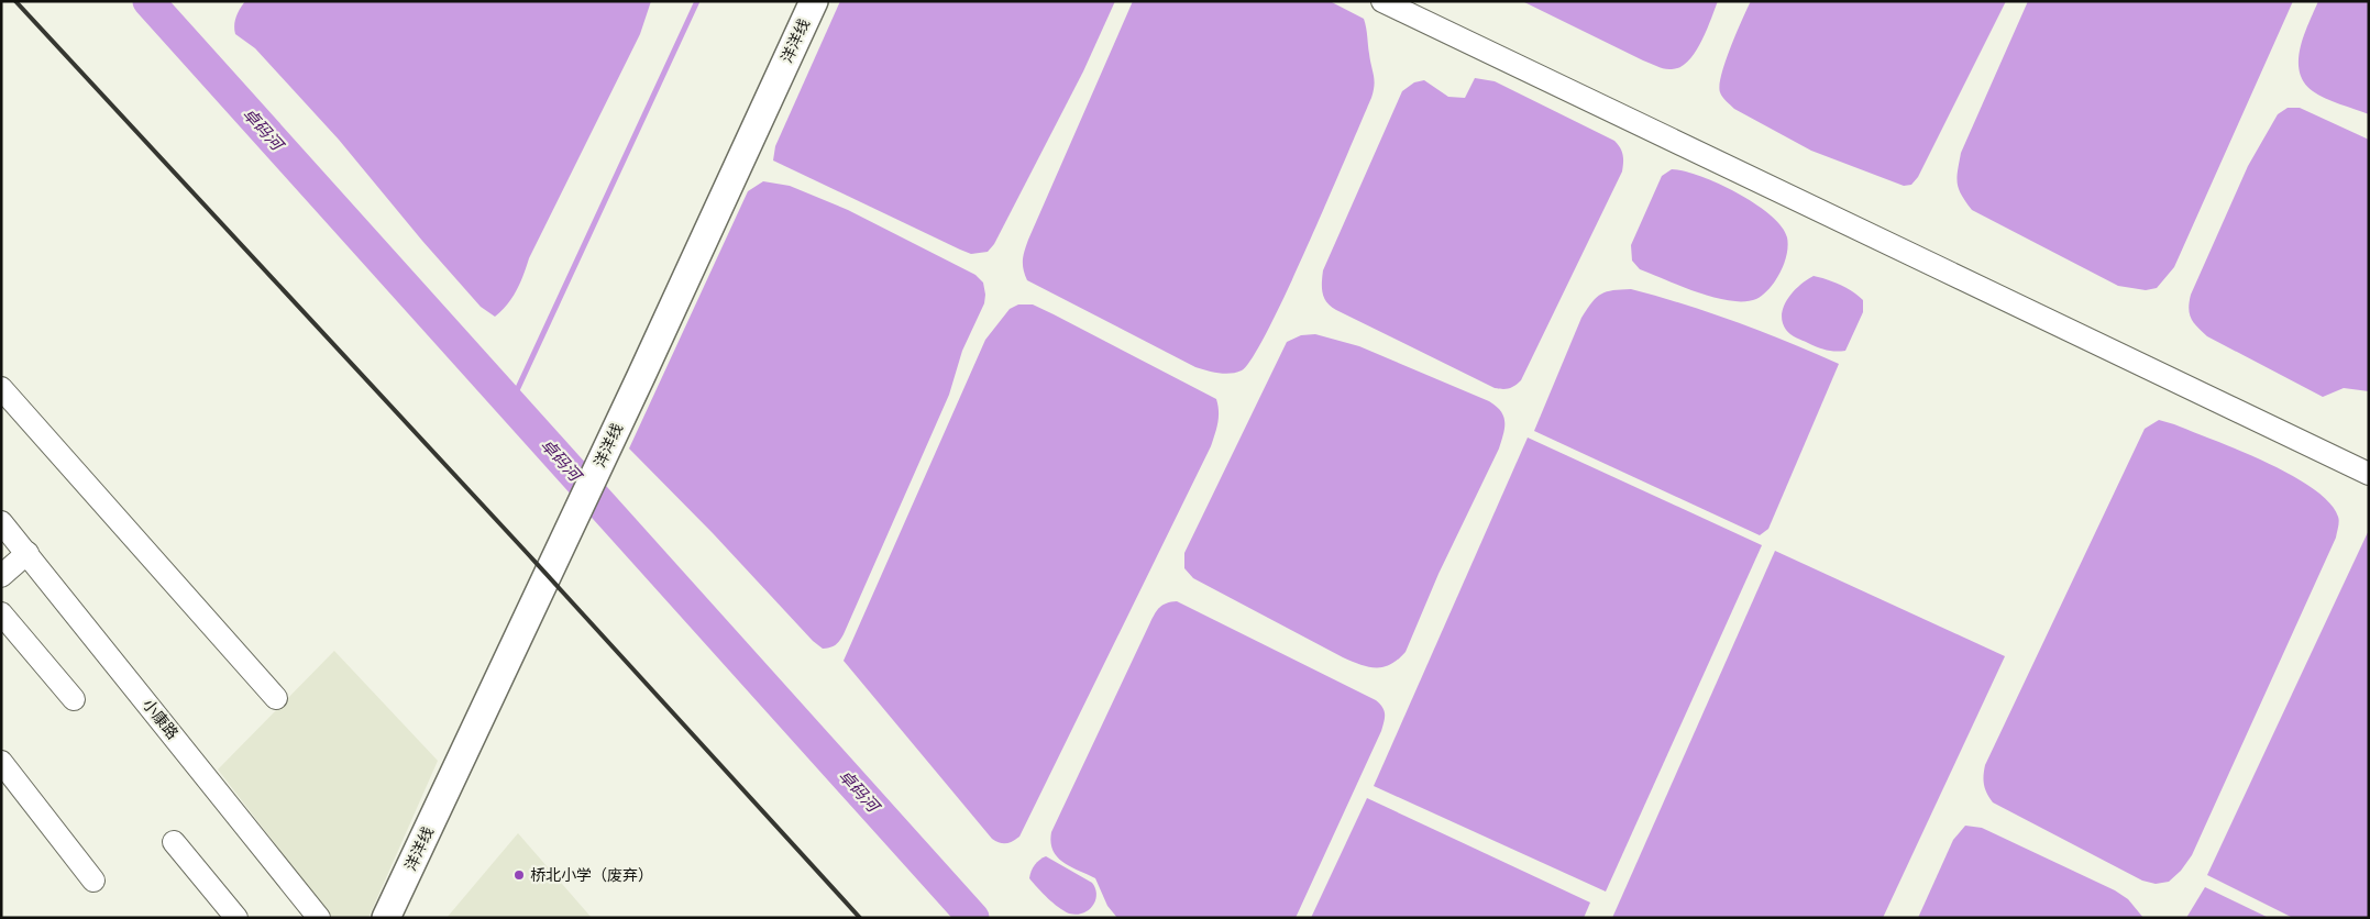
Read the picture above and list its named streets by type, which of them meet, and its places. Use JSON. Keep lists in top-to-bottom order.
{
  "streets": {
    "main road": ["洋洋线"],
    "street": ["小康路"]
  },
  "water": ["卓码河"],
  "places": ["桥北小学（废弃）"]
}
